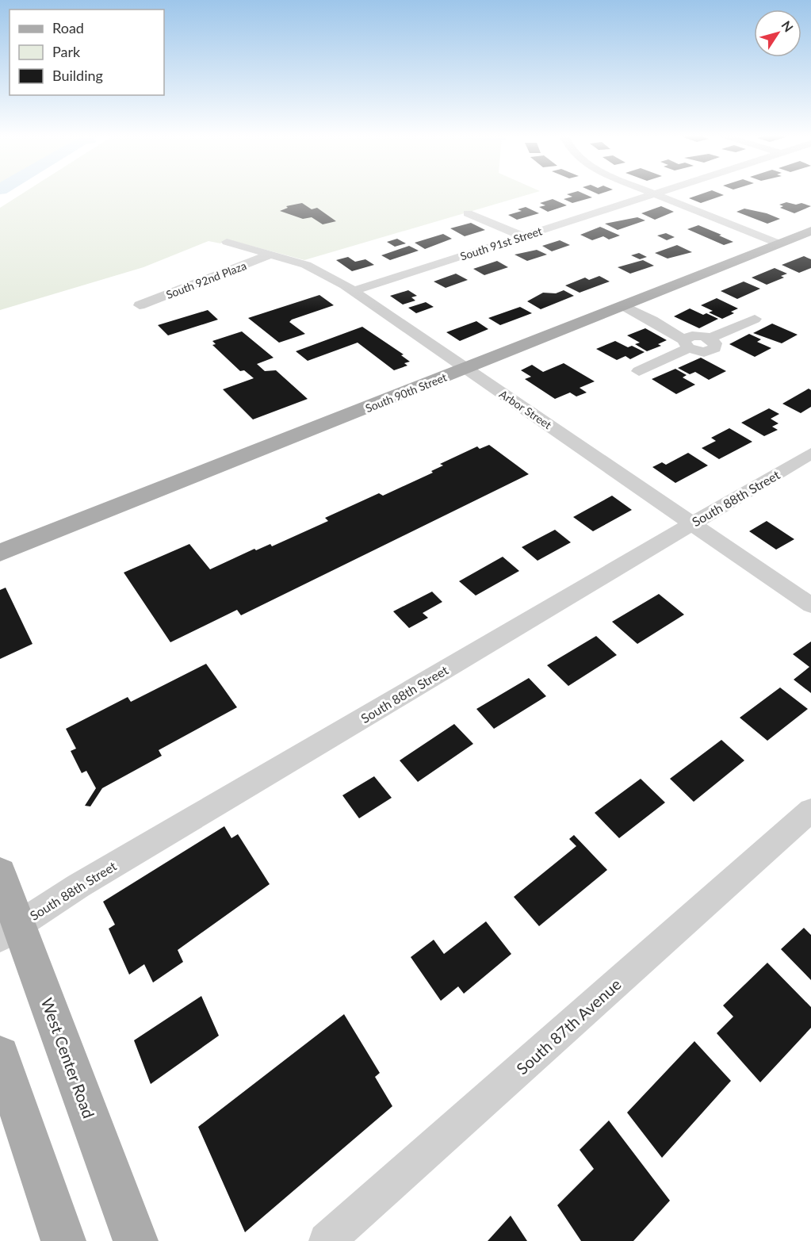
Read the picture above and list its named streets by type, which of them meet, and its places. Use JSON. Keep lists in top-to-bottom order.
{
  "streets": {
    "main road": ["South 90th Street", "West Center Road"],
    "street": [
      "South 91st Street",
      "South 92nd Plaza",
      "Arbor Street",
      "South 88th Street",
      "South 87th Avenue"
    ]
  },
  "crossings": [
    ["South 91st Street", "Arbor Street"],
    ["South 92nd Plaza", "Arbor Street"],
    ["South 90th Street", "Arbor Street"],
    ["Arbor Street", "South 88th Street"],
    ["South 88th Street", "West Center Road"]
  ],
  "legend": ["Road", "Park", "Building"],
  "north": "top right"
}
